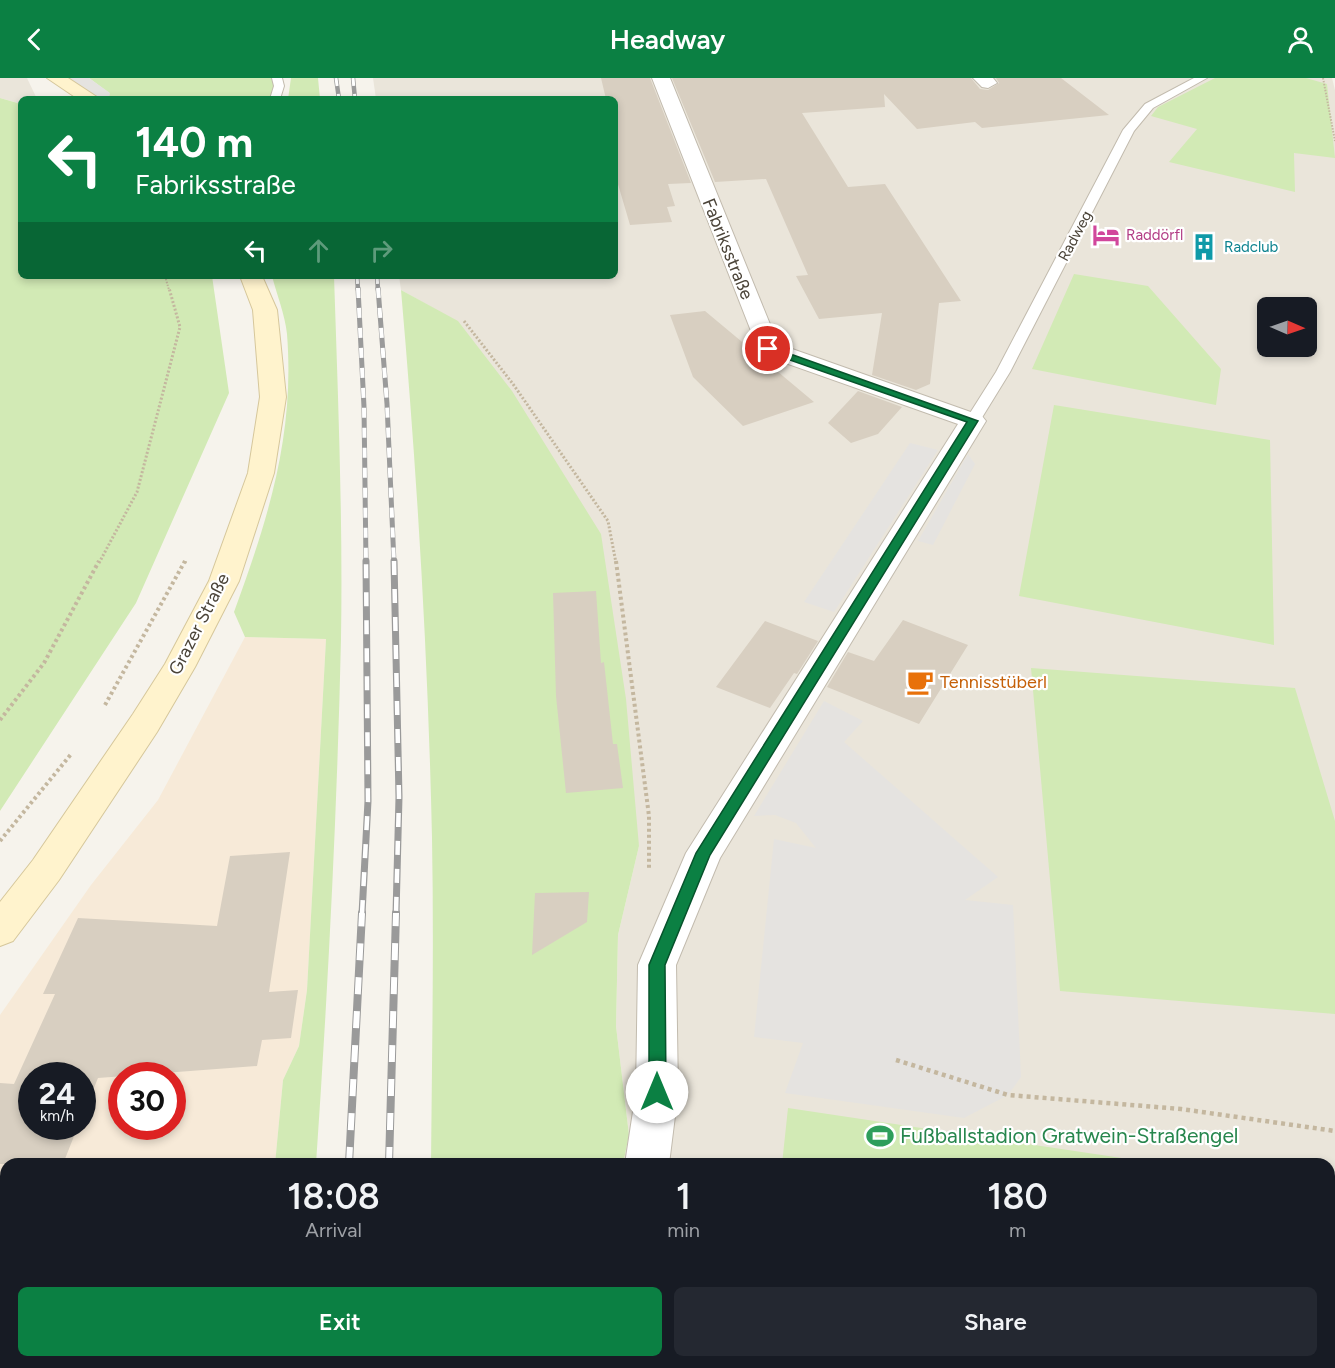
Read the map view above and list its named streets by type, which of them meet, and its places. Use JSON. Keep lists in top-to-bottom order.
{
  "streets": {
    "main road": ["Grazer Straße"],
    "street": ["Fabriksstraße"],
    "lane": ["Radweg"]
  },
  "crossings": [
    ["Radweg", "Fabriksstraße"]
  ],
  "places": {
    "hotel": ["Raddörfl"],
    "building": ["Radclub"],
    "cafe": ["Tennisstüberl"],
    "sports": ["Fußballstadion Gratwein-Straßengel"]
  },
  "north": "right",
  "page": {
    "header": "Headway",
    "turn": ["140 m", "Fabriksstraße"],
    "speed": "24 km/h",
    "limit": "30",
    "eta": [
      "18:08",
      "Arrival",
      "1",
      "min",
      "180",
      "m"
    ],
    "buttons": ["Exit", "Share"]
  }
}
